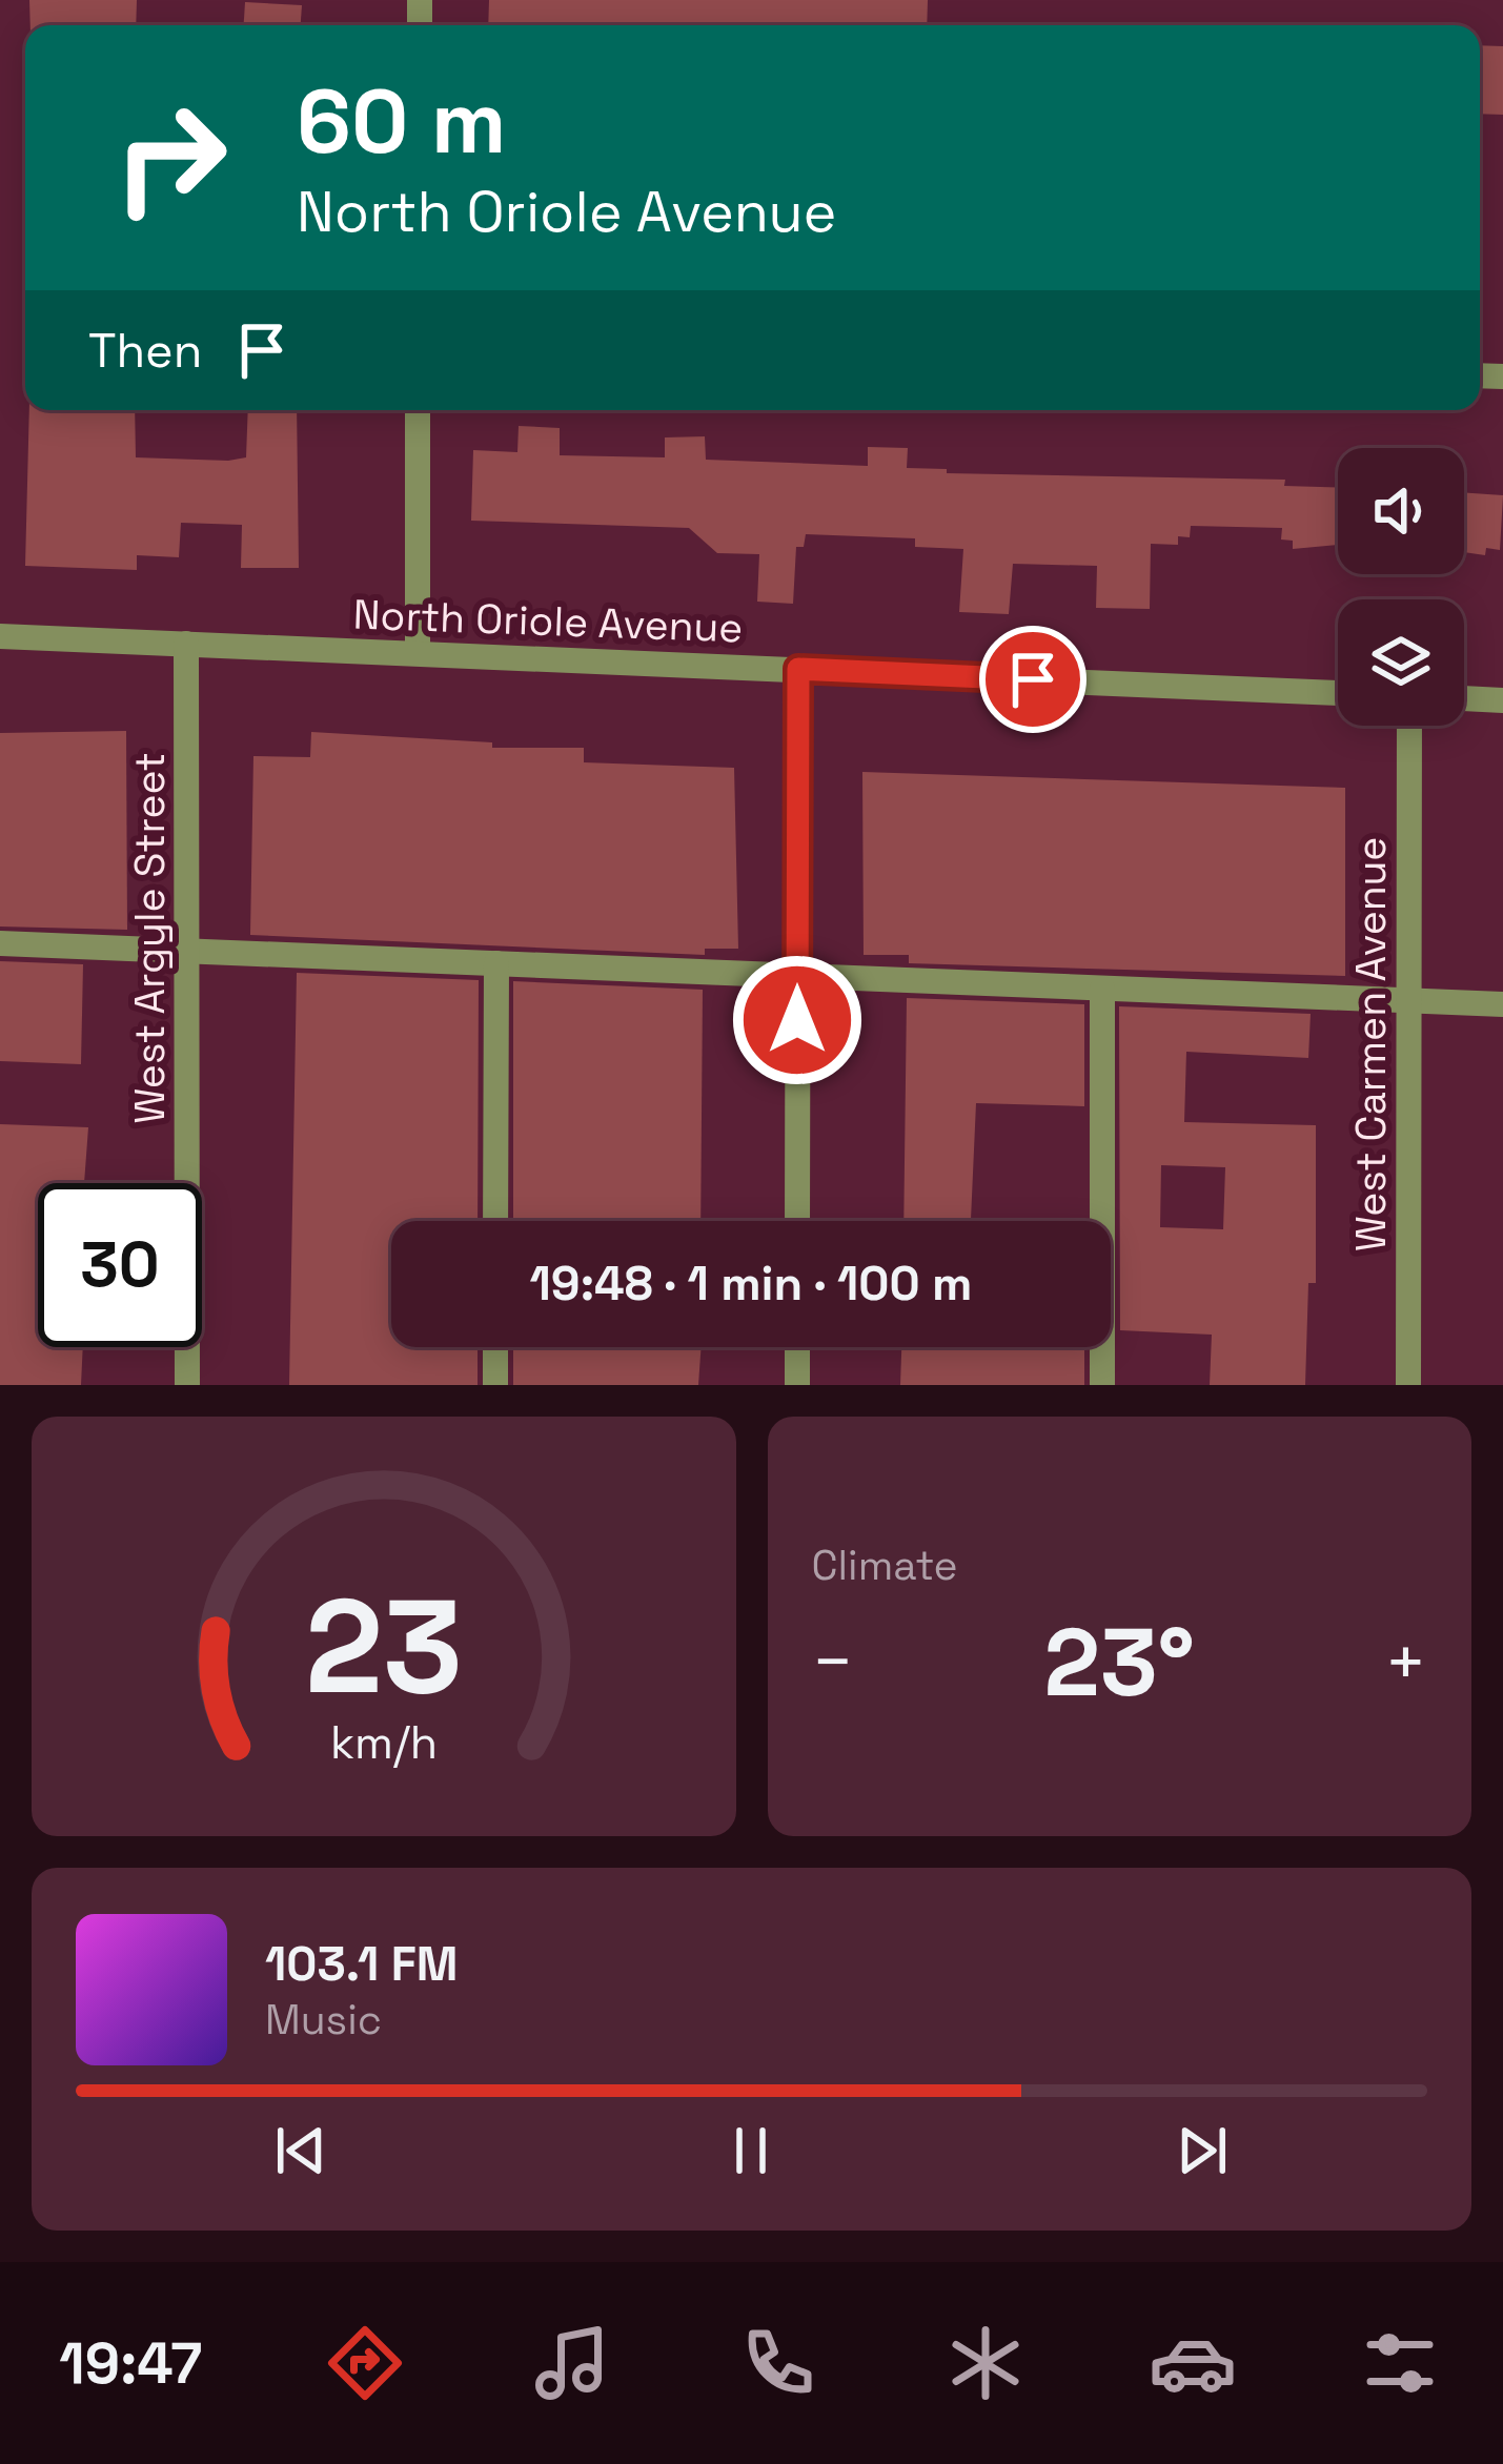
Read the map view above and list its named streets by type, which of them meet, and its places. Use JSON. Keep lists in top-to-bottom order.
{
  "streets": {
    "street": ["North Oriole Avenue", "West Argyle Street", "West Carmen Avenue"]
  },
  "crossings": [
    ["North Oriole Avenue", "West Argyle Street"]
  ],
  "page": {
    "turn": ["60 m", "North Oriole Avenue"],
    "then": "Then",
    "limit": "30",
    "trip": "19:48 · 1 min · 100 m",
    "tile": "Climate",
    "heat": ["−", "23°", "+"],
    "song": ["103.1 FM", "Music"],
    "tabs": "19:47",
    "gauge": ["23", "km/h"]
  }
}
